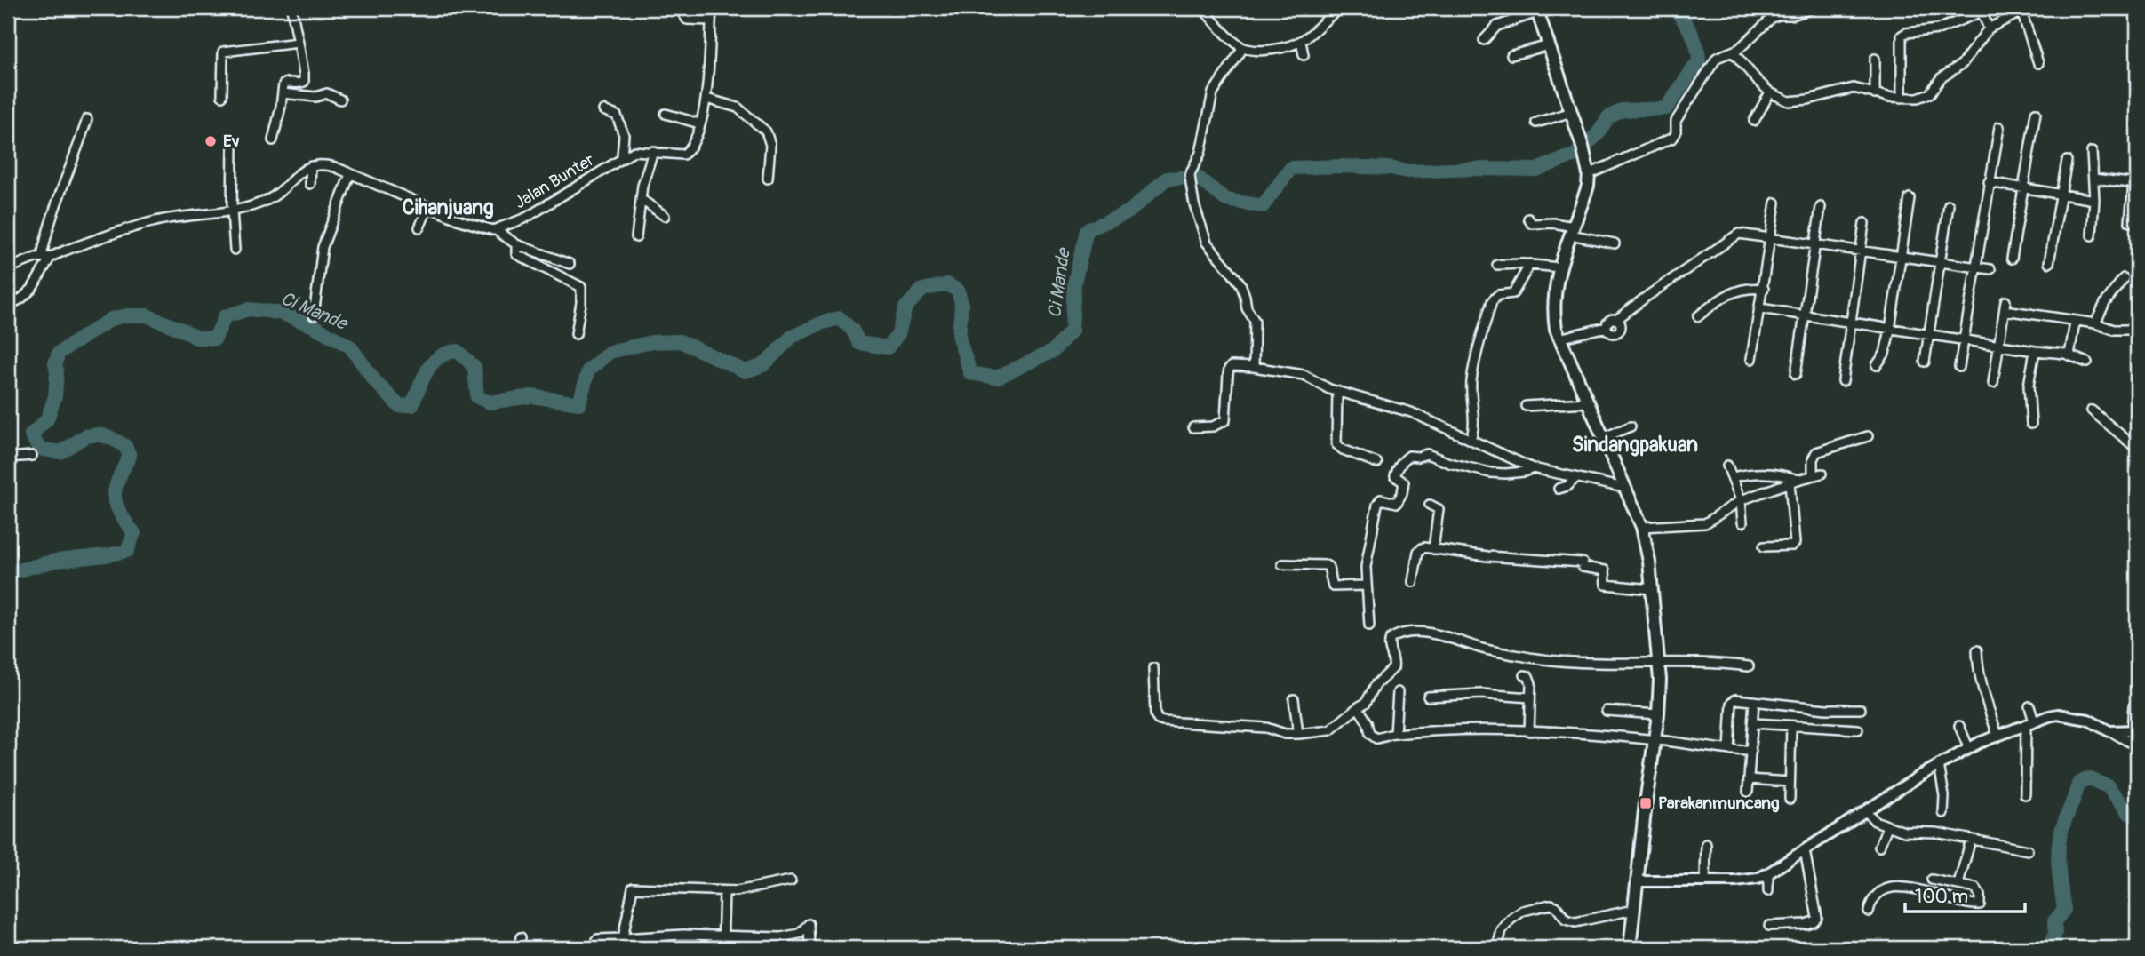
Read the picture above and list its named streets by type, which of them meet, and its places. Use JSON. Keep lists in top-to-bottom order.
{
  "streets": {
    "street": ["Jalan Bunter"]
  },
  "districts": ["Cihanjuang", "Sindangpakuan"],
  "water": ["Ci Mande"],
  "places": {
    "other": ["Ev"],
    "transit": ["Parakanmuncang"]
  },
  "scale_bar": "100 m"
}
